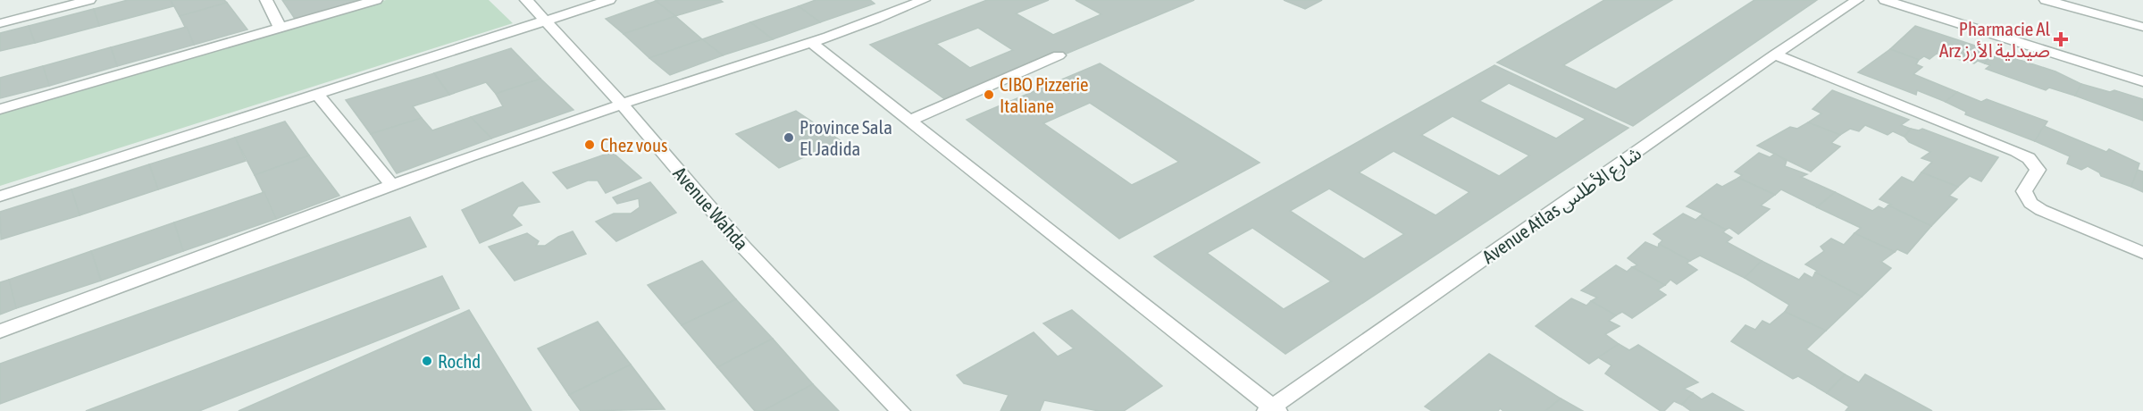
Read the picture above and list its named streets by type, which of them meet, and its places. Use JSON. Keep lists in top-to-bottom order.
{
  "streets": {
    "street": ["Avenue Atlas شارع الأطلس", "Avenue Wahda"]
  },
  "places": {
    "health": ["Pharmacie Al Arz صيدلية الأرز"],
    "other": [
      "CIBO Pizzerie Italiane",
      "Province Sala El Jadida",
      "Chez vous",
      "Rochd"
    ]
  }
}
